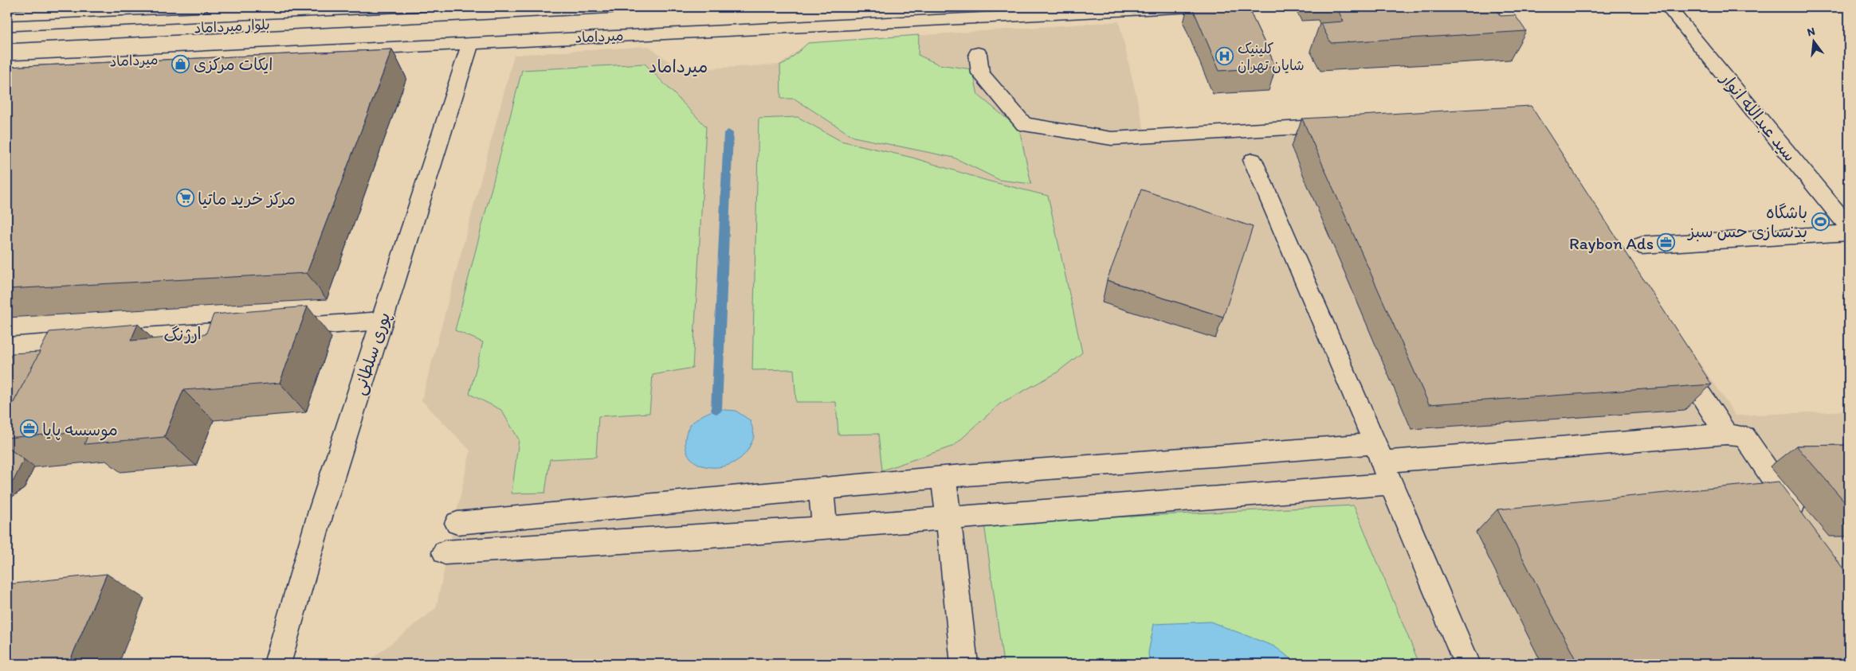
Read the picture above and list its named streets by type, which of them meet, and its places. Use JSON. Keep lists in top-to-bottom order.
{
  "streets": {
    "main road": [
      "بلوار میرداماد",
      "میرداماد",
      "سید عبدالله انوار",
      "ارژنگ",
      "پوری سلطانی"
    ]
  },
  "crossings": [
    ["میرداماد", "پوری سلطانی"],
    ["ارژنگ", "پوری سلطانی"]
  ],
  "districts": ["میرداماد"],
  "places": {
    "hospital": ["کلینیک شایان تهران"],
    "shop": ["ایکات مرکزی"],
    "supermarket": ["مرکز خرید ماتیا"],
    "sports": ["باشگاه بدنسازی حس سبز"],
    "office": ["Raybon Ads", "موسسه پایا"]
  },
  "north": "top"
}
